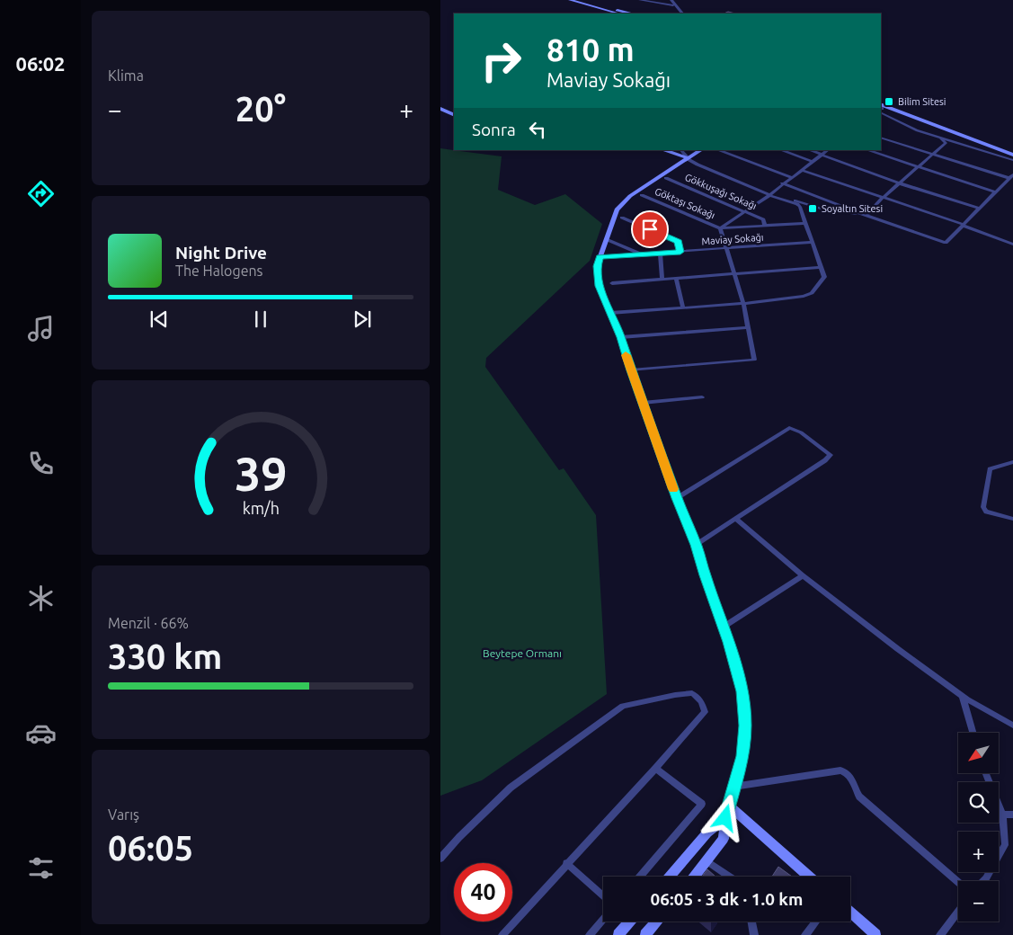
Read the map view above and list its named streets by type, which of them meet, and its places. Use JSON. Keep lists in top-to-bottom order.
{
  "streets": {
    "street": ["Gökkuşağı Sokağı", "Göktaşı Sokağı", "Maviay Sokağı"]
  },
  "parks": ["Beytepe Ormanı"],
  "places": {
    "transit": ["Bilim Sitesi", "Soyaltın Sitesi"]
  },
  "north": "bottom left",
  "page": {
    "tabs": "06:02",
    "tile": [
      "Klima",
      ["Menzil · 66%", "330 km"],
      ["Varış", "06:05"]
    ],
    "turn": ["810 m", "Maviay Sokağı"],
    "heat": ["−", "20°", "+"],
    "then": "Sonra",
    "song": ["Night Drive", "The Halogens"],
    "map_buttons": ["+", "−"],
    "limit": "40",
    "trip": "06:05 · 3 dk · 1.0 km",
    "gauge": ["39", "km/h"]
  }
}
